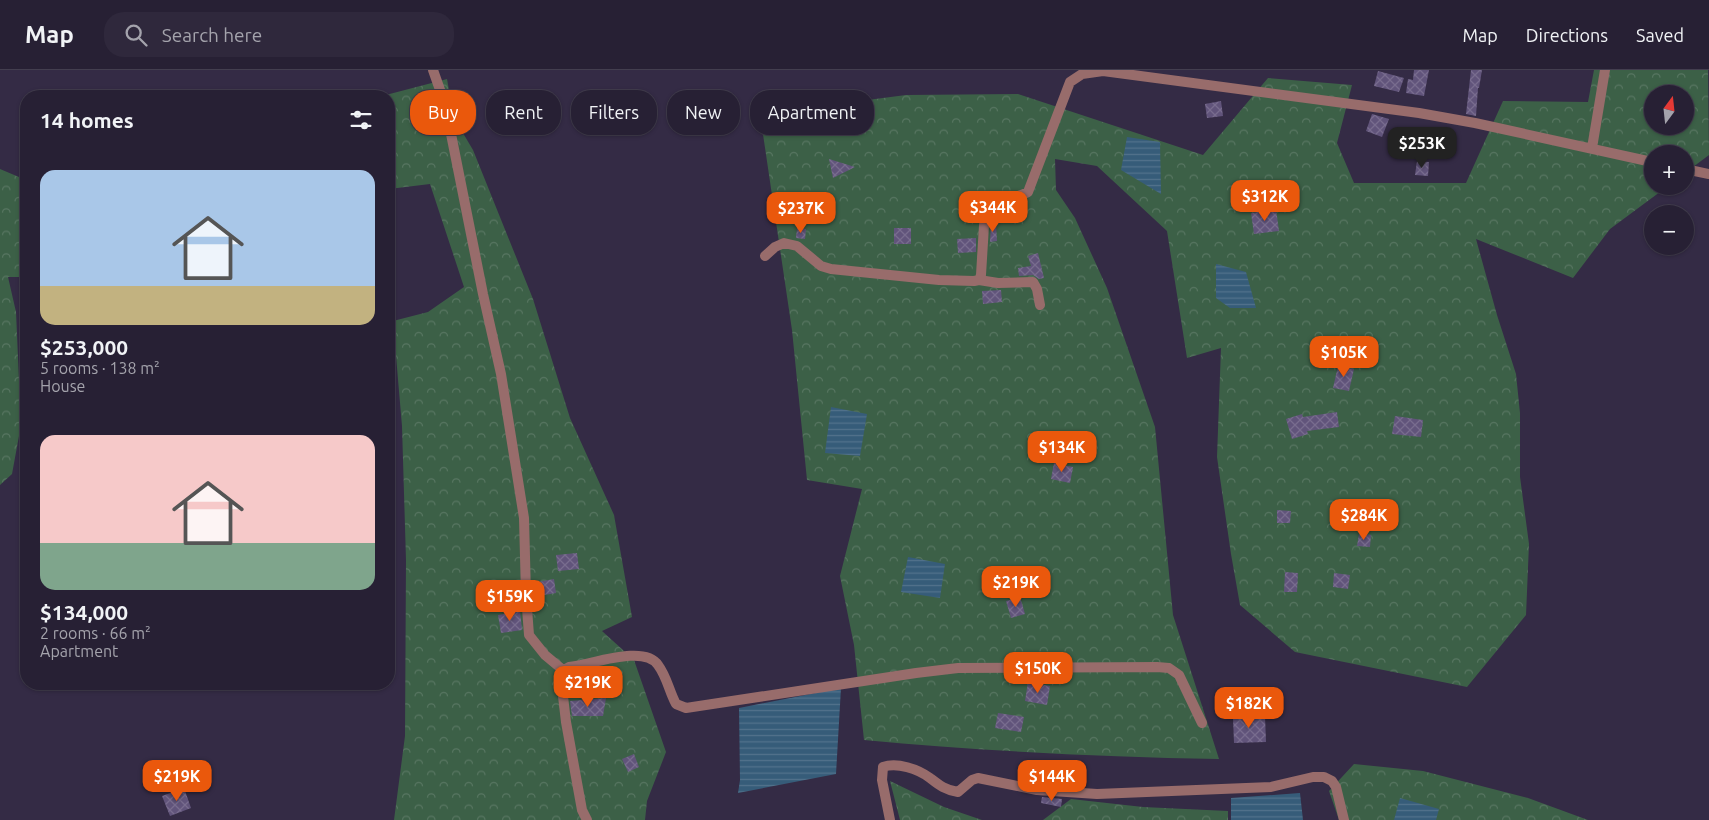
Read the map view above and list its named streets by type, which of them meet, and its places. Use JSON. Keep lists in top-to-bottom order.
{
  "north": "top",
  "page": {
    "header": "Map",
    "search": "Search here",
    "nav": ["Map", "Directions", "Saved"],
    "map_buttons": ["+", "−"],
    "chip": [
      "Buy",
      "Rent",
      "Filters",
      "New",
      "Apartment"
    ],
    "heading": "14 homes",
    "price": [
      "$253K",
      "$312K",
      "$344K",
      "$237K",
      "$105K",
      "$134K",
      "$284K",
      "$219K",
      "$159K",
      "$150K",
      "$219K",
      "$182K",
      "$219K",
      "$144K"
    ],
    "list": [
      {
        "name": "$253,000",
        "note": "5 rooms · 138 m² · House"
      },
      {
        "name": "$134,000",
        "note": "2 rooms · 66 m² · Apartment"
      }
    ]
  }
}
